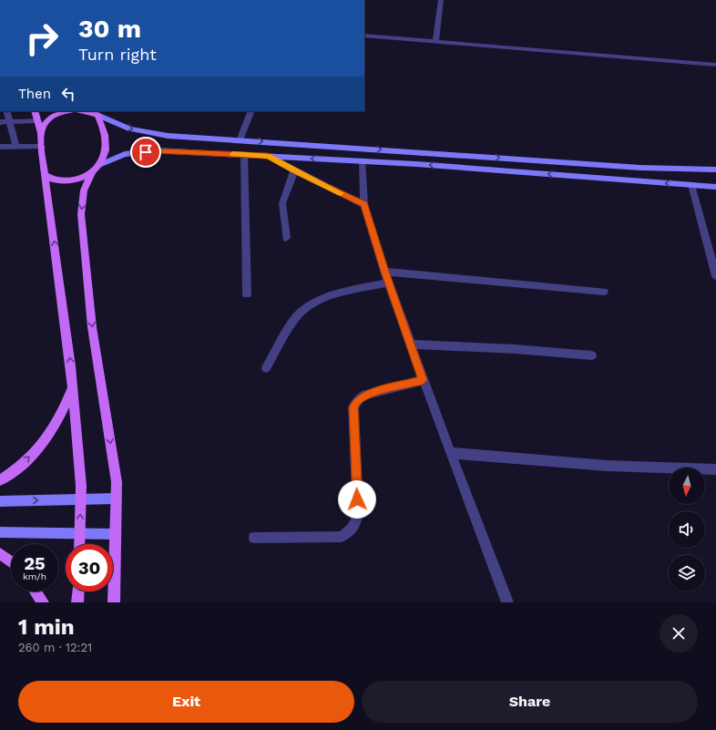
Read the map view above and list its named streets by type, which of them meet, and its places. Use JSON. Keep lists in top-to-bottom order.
{
  "north": "bottom",
  "page": {
    "turn": ["30 m", "Turn right"],
    "then": "Then",
    "speed": "25 km/h",
    "limit": "30",
    "heading": ["1 min", "260 m · 12:21"],
    "buttons": ["Exit", "Share"]
  }
}
